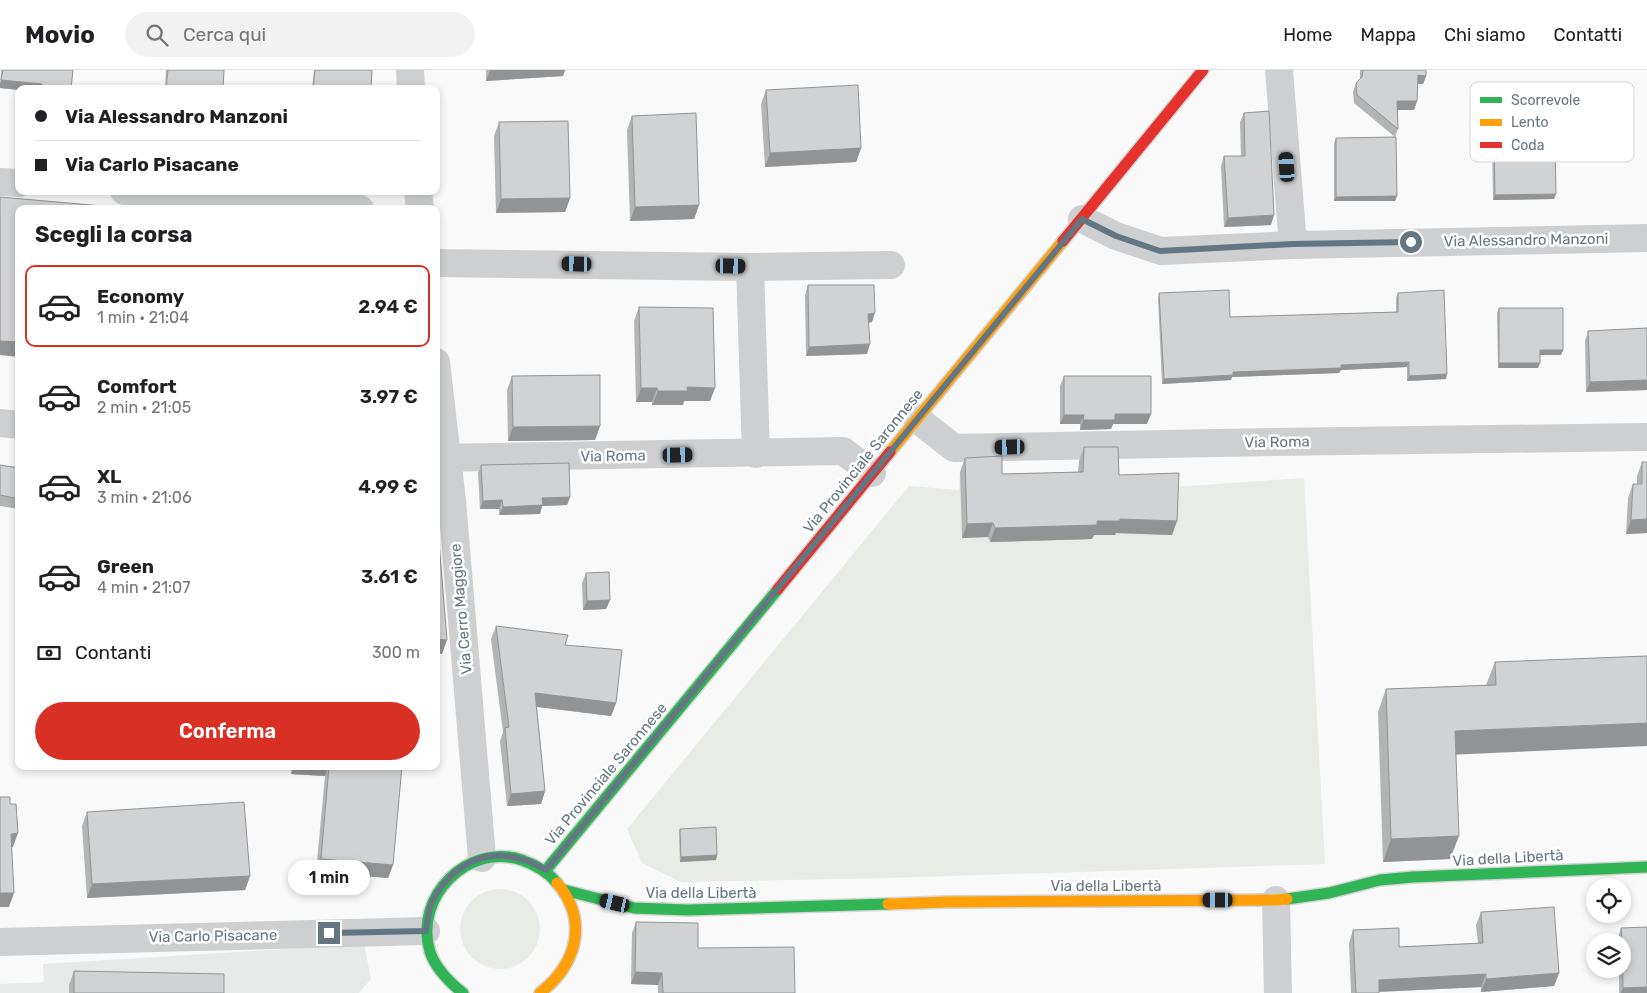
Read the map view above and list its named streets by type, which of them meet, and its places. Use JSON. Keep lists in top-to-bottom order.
{
  "streets": {
    "main road": ["Via Provinciale Saronnese", "Via della Libertà"],
    "street": [
      "Via Alessandro Manzoni",
      "Via Roma",
      "Via Cerro Maggiore",
      "Via Carlo Pisacane"
    ]
  },
  "crossings": [
    ["Via Alessandro Manzoni", "Via Provinciale Saronnese"],
    ["Via Roma", "Via Provinciale Saronnese"],
    ["Via Roma", "Via Cerro Maggiore"]
  ],
  "legend": ["Scorrevole", "Lento", "Coda"],
  "page": {
    "header": "Movio",
    "search": "Cerca qui",
    "nav": [
      "Home",
      "Mappa",
      "Chi siamo",
      "Contatti"
    ],
    "banner": ["Via Alessandro Manzoni", "Via Carlo Pisacane"],
    "heading": "Scegli la corsa",
    "list": [
      {
        "name": "Economy",
        "note": "1 min · 21:04",
        "value": "2.94 €"
      },
      {
        "name": "Comfort",
        "note": "2 min · 21:05",
        "value": "3.97 €"
      },
      {
        "name": "XL",
        "note": "3 min · 21:06",
        "value": "4.99 €"
      },
      {
        "name": "Green",
        "note": "4 min · 21:07",
        "value": "3.61 €"
      }
    ],
    "pay": ["Contanti", "300 m"],
    "buttons": "Conferma",
    "bubble": "1 min"
  }
}
